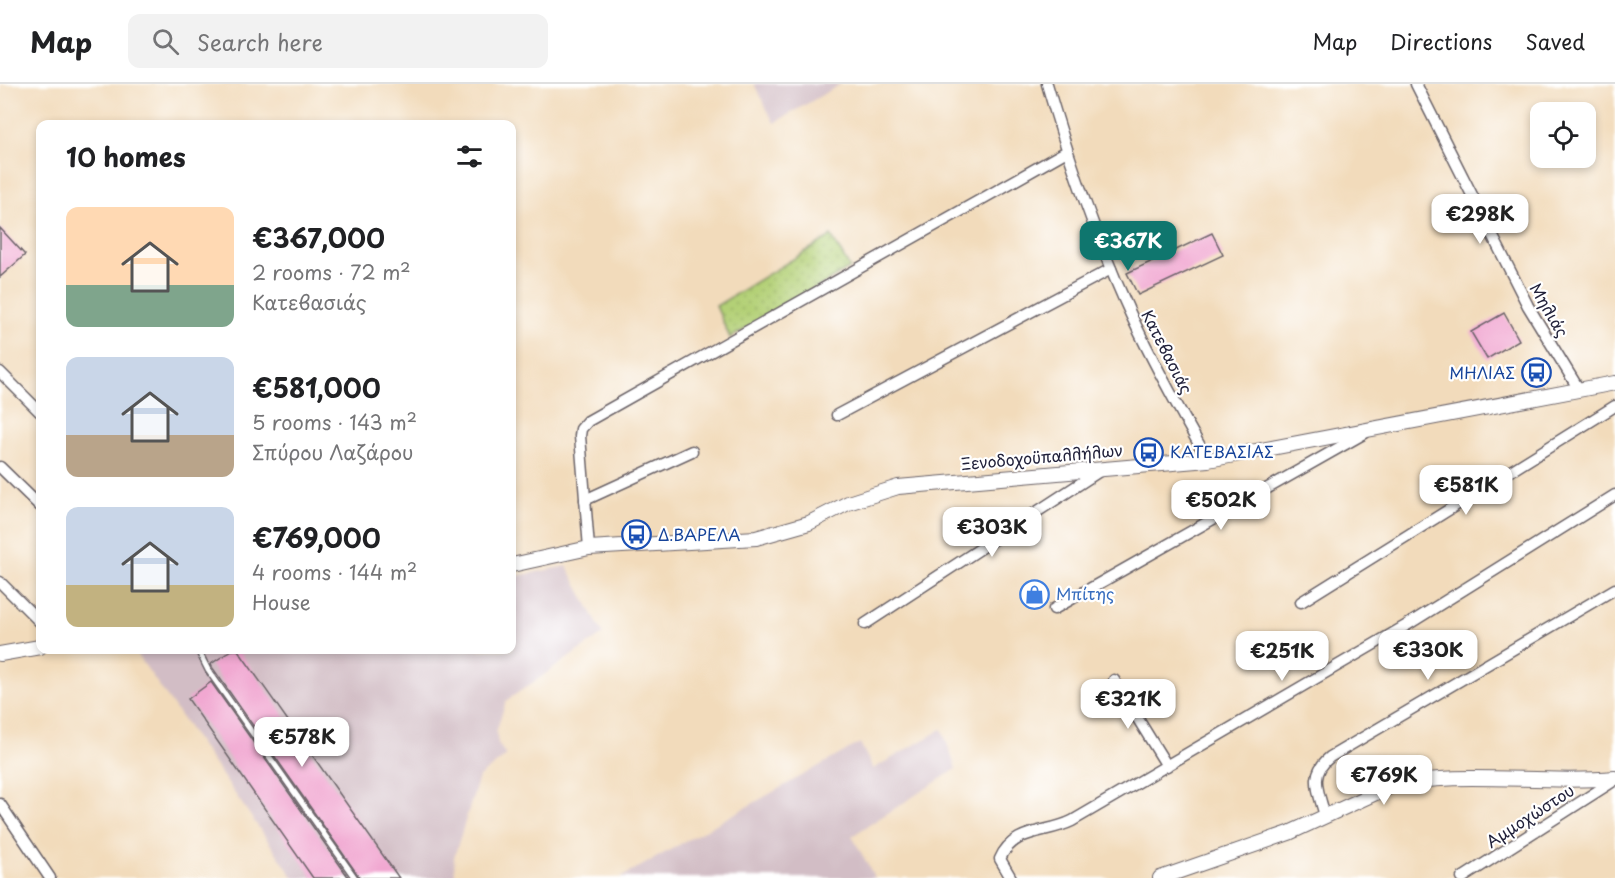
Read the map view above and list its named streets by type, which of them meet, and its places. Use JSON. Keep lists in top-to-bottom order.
{
  "streets": {
    "street": [
      "Μηλιάς",
      "Κατεβασιάς",
      "Ξενοδοχοϋπαλλήλων",
      "Αμμοχώστου"
    ]
  },
  "crossings": [
    ["Μηλιάς", "Ξενοδοχοϋπαλλήλων"],
    ["Κατεβασιάς", "Ξενοδοχοϋπαλλήλων"]
  ],
  "places": {
    "bus stop": ["ΜΗΛΙΑΣ", "ΚΑΤΕΒΑΣΙΑΣ", "Δ.ΒΑΡΕΛΑ"],
    "shop": ["Μπίτης"]
  },
  "page": {
    "header": "Map",
    "search": "Search here",
    "nav": ["Map", "Directions", "Saved"],
    "heading": "10 homes",
    "list": [
      {
        "name": "€367,000",
        "note": "2 rooms · 72 m² · Κατεβασιάς"
      },
      {
        "name": "€581,000",
        "note": "5 rooms · 143 m² · Σπύρου Λαζάρου"
      },
      {
        "name": "€769,000",
        "note": "4 rooms · 144 m² · House"
      }
    ],
    "price": [
      "€298K",
      "€367K",
      "€581K",
      "€502K",
      "€303K",
      "€330K",
      "€251K",
      "€321K",
      "€578K",
      "€769K"
    ]
  }
}
